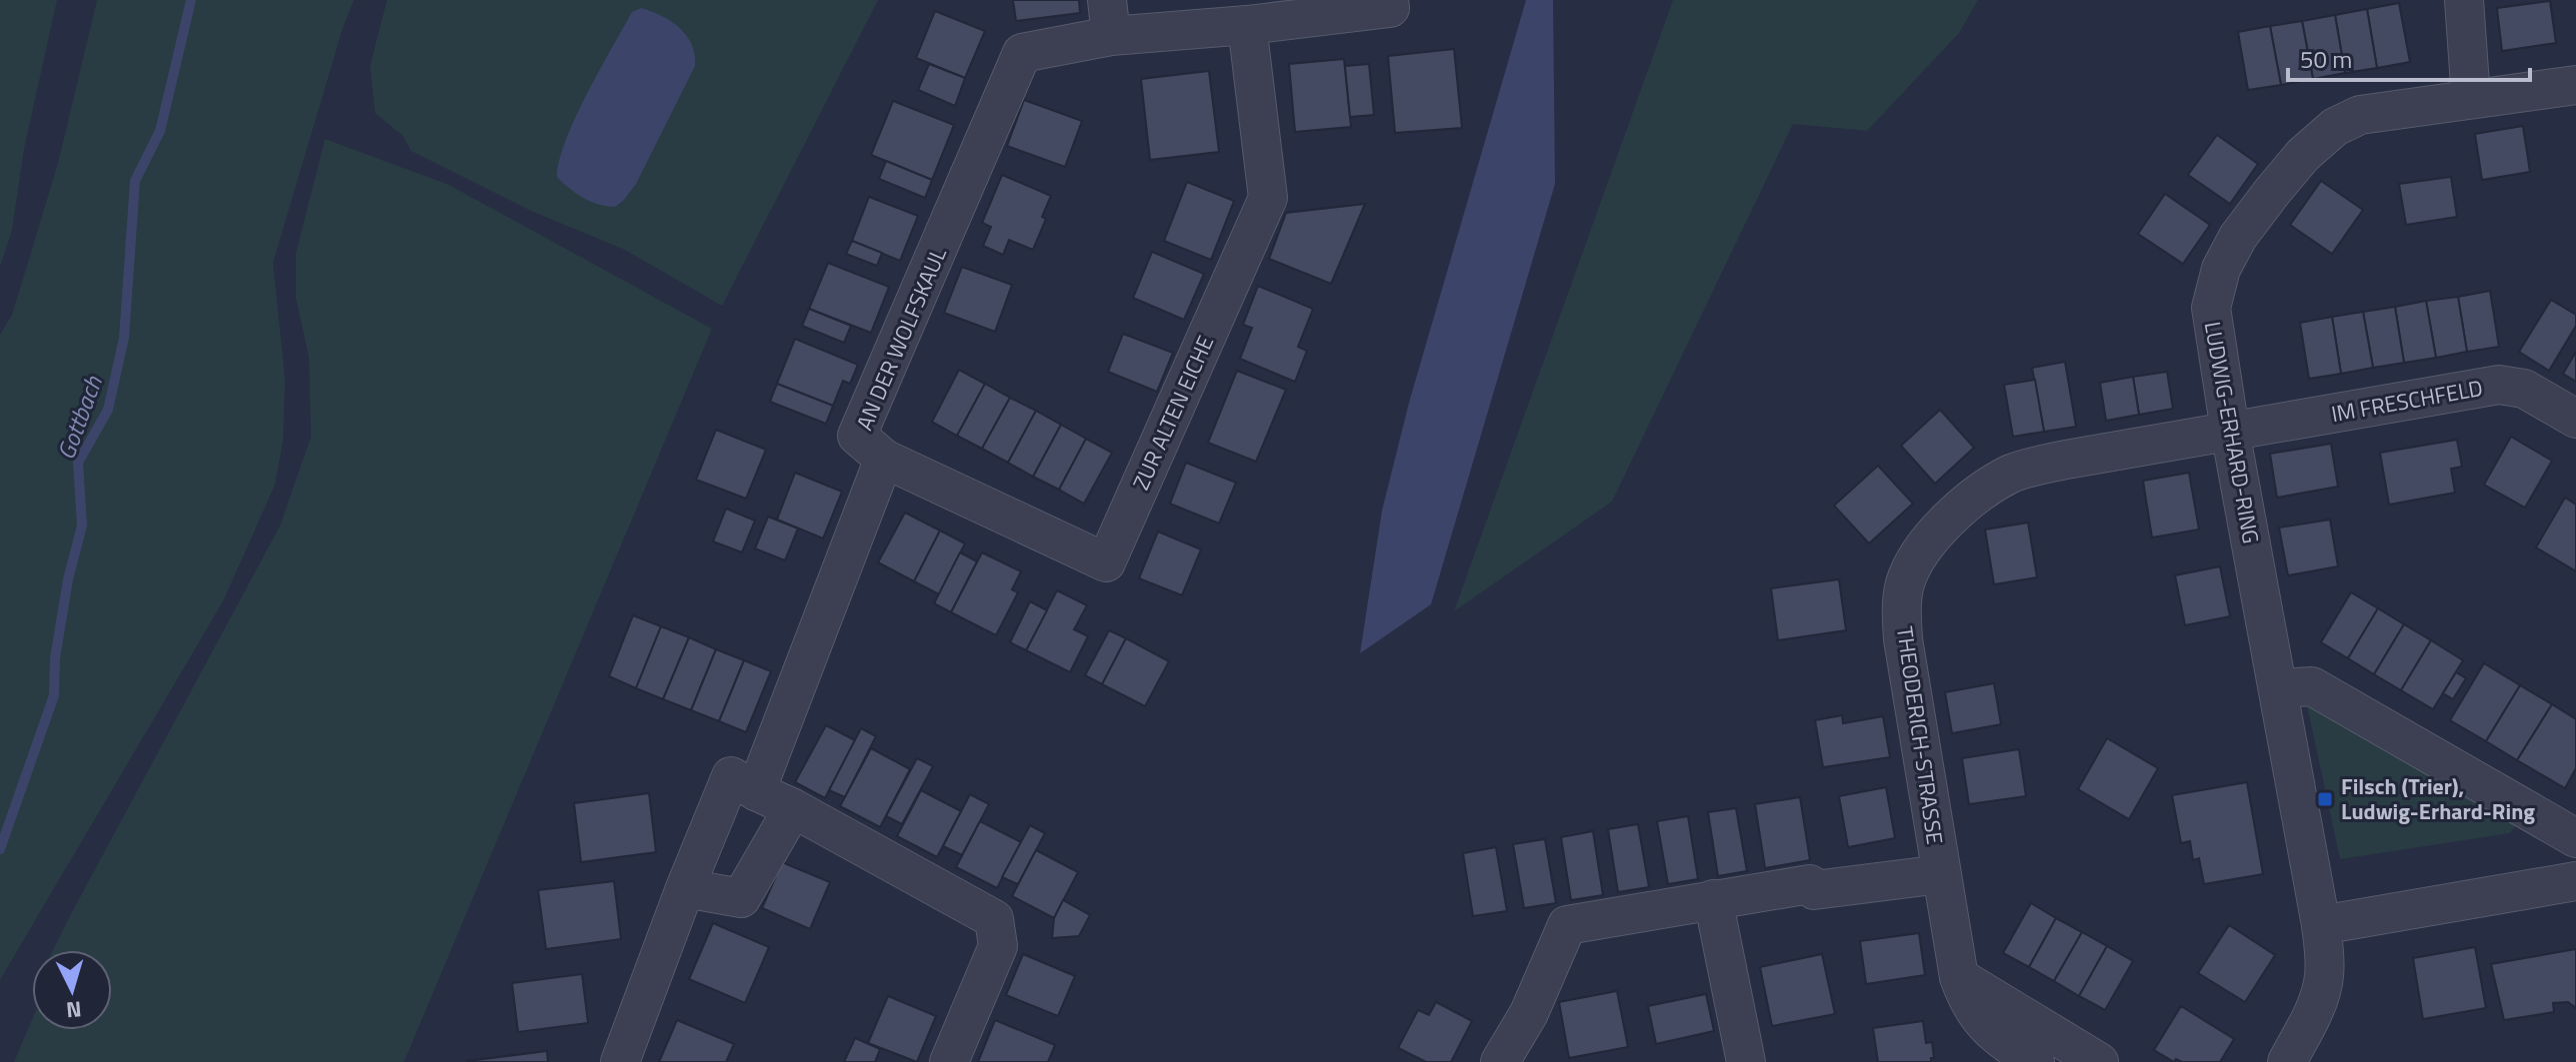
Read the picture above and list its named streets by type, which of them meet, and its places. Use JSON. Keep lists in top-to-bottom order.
{
  "streets": {
    "street": [
      "AN DER WOLFSKAUL",
      "IM FRESCHFELD",
      "ZUR ALTEN EICHE",
      "LUDWIG-ERHARD-RING",
      "THEODERICH-STRASSE"
    ]
  },
  "crossings": [
    ["AN DER WOLFSKAUL", "ZUR ALTEN EICHE"],
    ["IM FRESCHFELD", "LUDWIG-ERHARD-RING"],
    ["IM FRESCHFELD", "THEODERICH-STRASSE"],
    ["LUDWIG-ERHARD-RING", "THEODERICH-STRASSE"]
  ],
  "water": ["Gottbach"],
  "places": {
    "transit": ["Filsch (Trier), Ludwig-Erhard-Ring"]
  },
  "scale_bar": "50 m",
  "north": "bottom"
}
